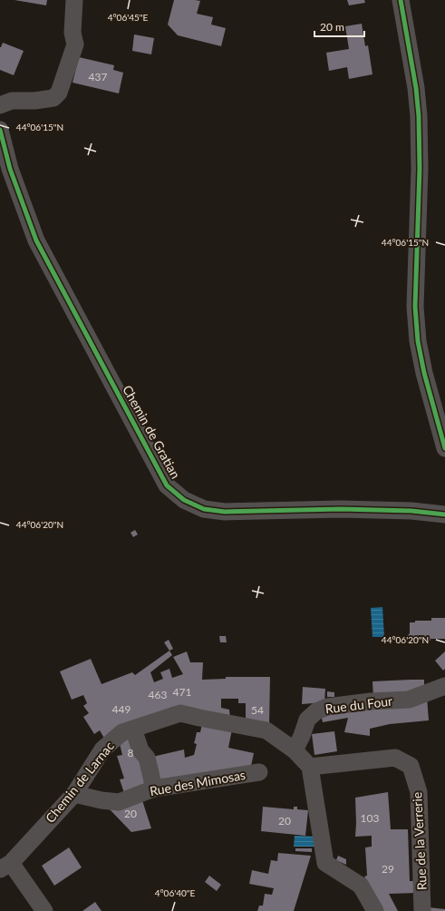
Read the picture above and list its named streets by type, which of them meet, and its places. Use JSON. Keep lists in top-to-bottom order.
{
  "streets": {
    "street": [
      "Chemin de Gratian",
      "Rue du Four",
      "Chemin de Larnac",
      "Rue des Mimosas",
      "Rue de la Verrerie"
    ]
  },
  "crossings": [
    ["Rue du Four", "Chemin de Larnac"],
    ["Chemin de Larnac", "Rue des Mimosas"],
    ["Chemin de Larnac", "Rue de la Verrerie"]
  ],
  "house_numbers": [
    "437",
    "471",
    "463",
    "449",
    "54",
    "8",
    "20",
    "103",
    "20",
    "29"
  ],
  "scale_bar": "20 m",
  "coordinates": [
    "4°06'45\"E",
    "44°06'15\"N",
    "44°06'20\"N",
    "4°06'40\"E"
  ]
}
